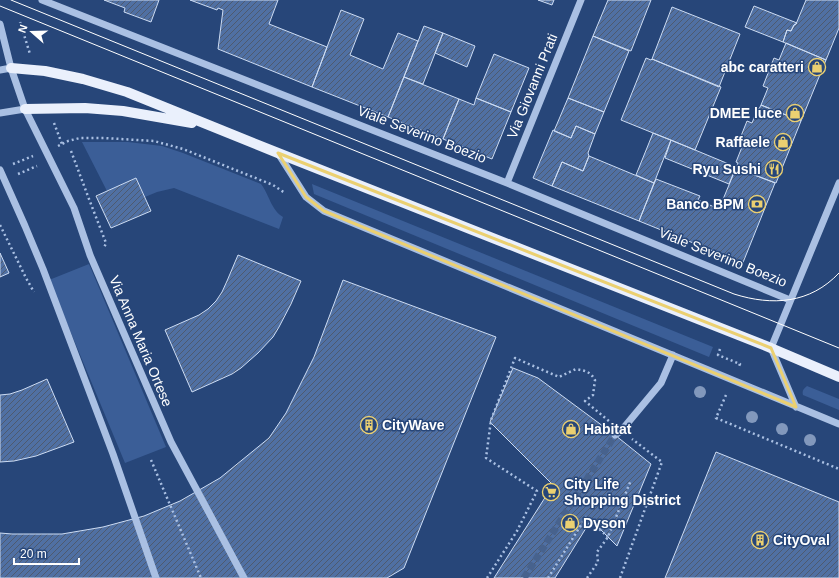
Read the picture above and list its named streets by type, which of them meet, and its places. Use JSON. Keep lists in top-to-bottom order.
{
  "streets": {
    "street": ["Via Giovanni Prati", "Viale Severino Boezio", "Via Anna Maria Ortese"]
  },
  "crossings": [
    ["Via Giovanni Prati", "Viale Severino Boezio"]
  ],
  "places": {
    "shop": [
      "abc caratteri",
      "DMEE luce",
      "Raffaele",
      "Habitat",
      "Dyson"
    ],
    "restaurant": ["Ryu Sushi"],
    "bank": ["Banco BPM"],
    "building": ["CityWave", "CityOval"],
    "supermarket": ["City Life Shopping District"]
  },
  "scale_bar": "20 m",
  "north": "left"
}
